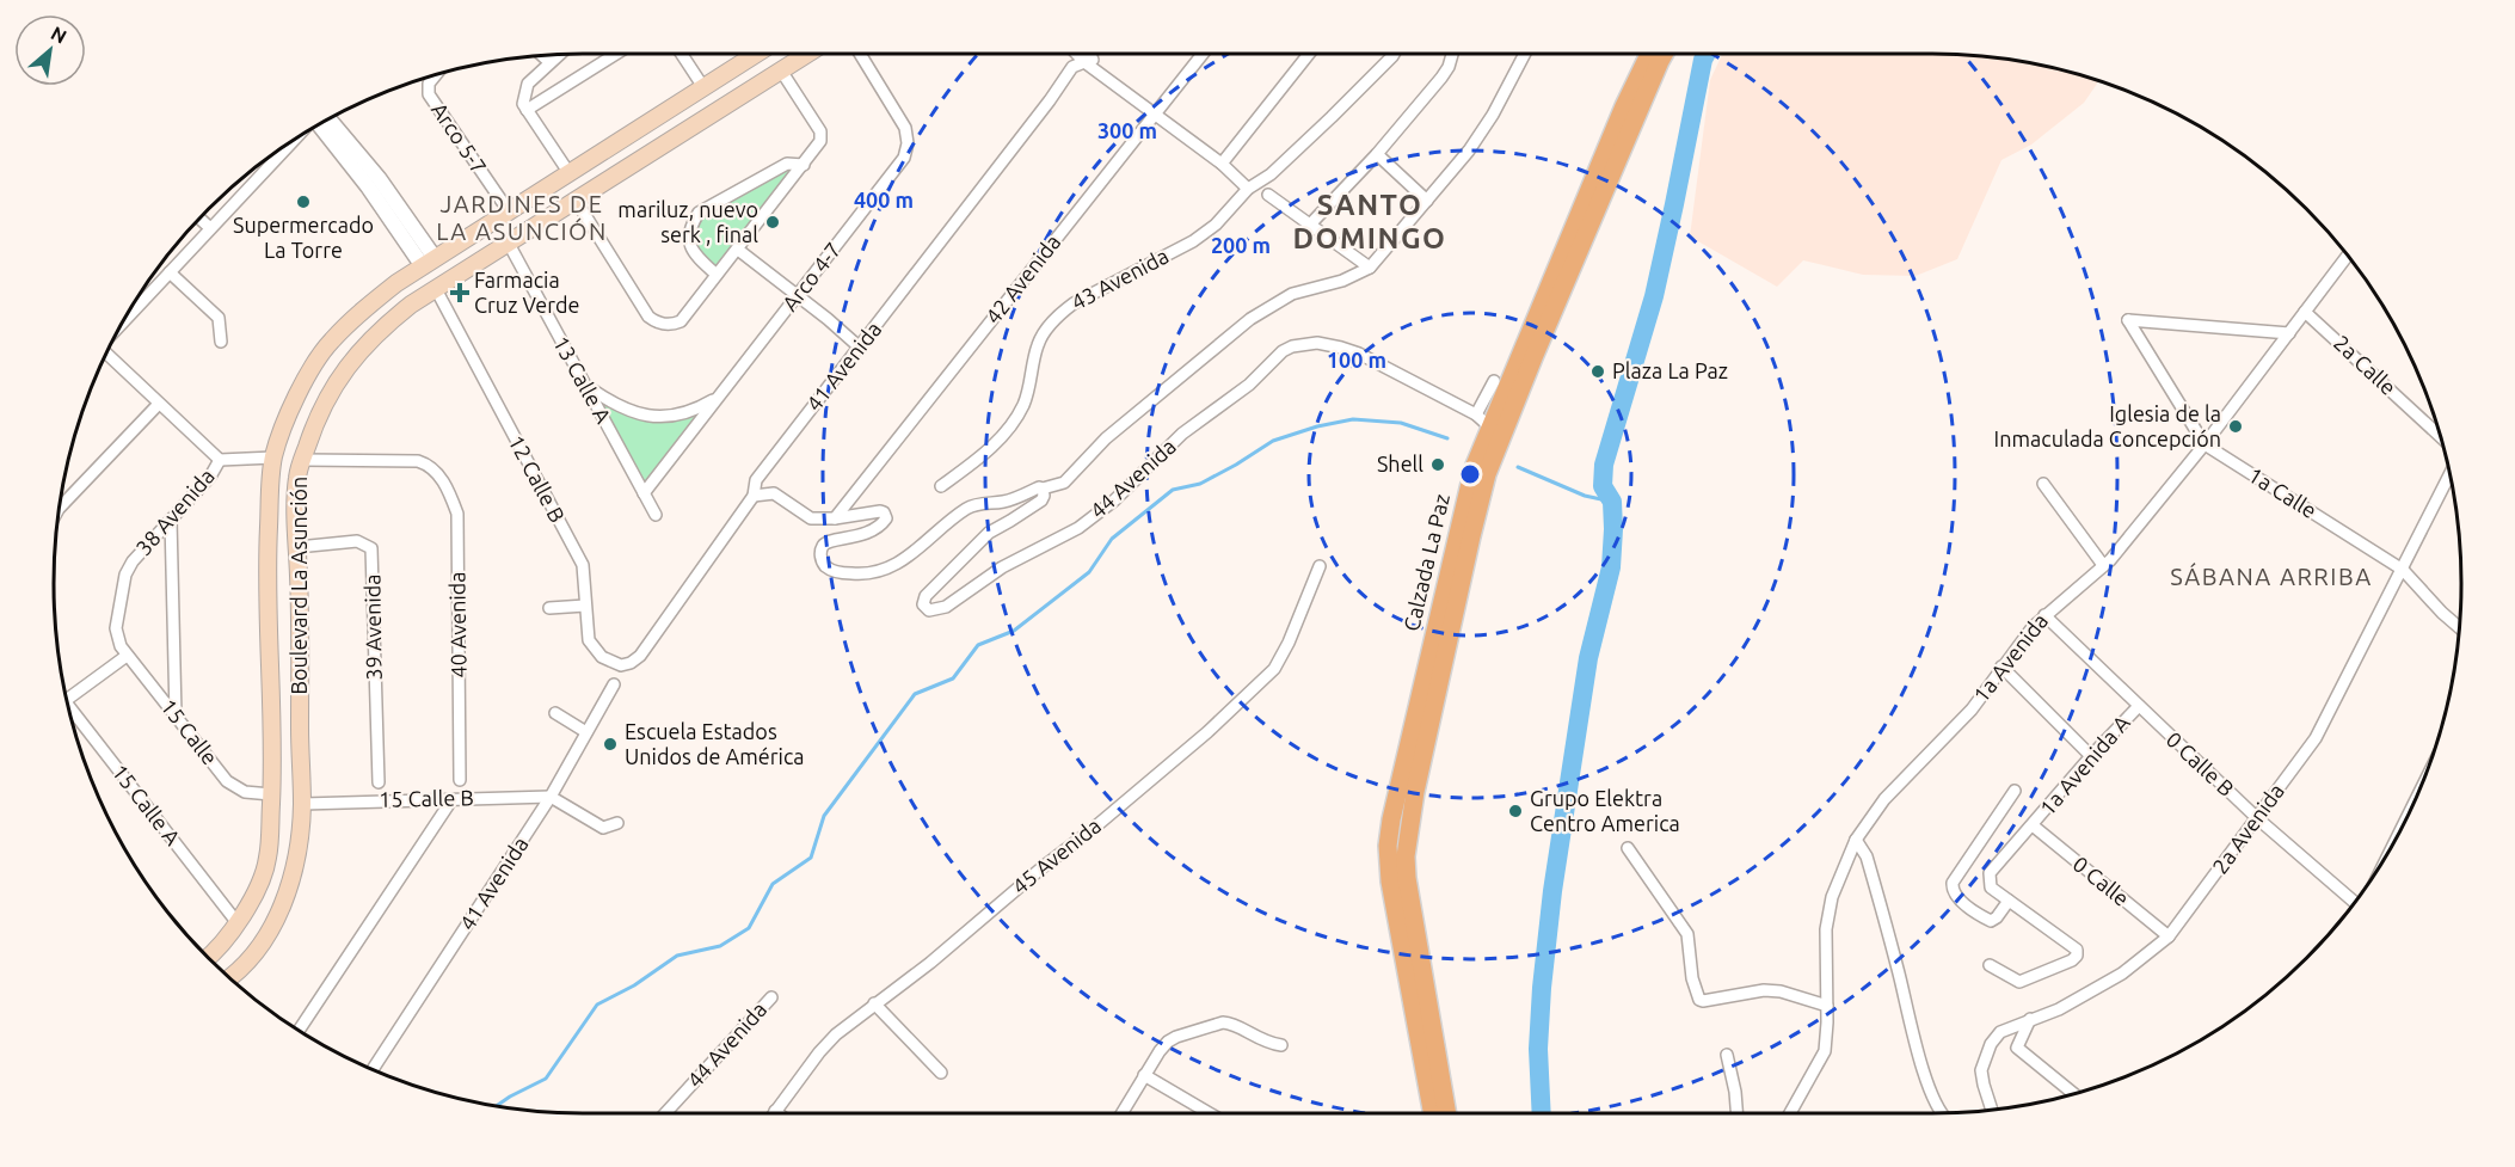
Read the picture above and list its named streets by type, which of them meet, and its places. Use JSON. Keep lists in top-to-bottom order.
{
  "streets": {
    "main road": ["Calzada La Paz", "Boulevard La Asunción"],
    "street": [
      "Arco 5-7",
      "Arco 4-7",
      "42 Avenida",
      "43 Avenida",
      "2a Calle",
      "41 Avenida",
      "13 Calle A",
      "12 Calle B",
      "44 Avenida",
      "1a Calle",
      "38 Avenida",
      "40 Avenida",
      "39 Avenida",
      "1a Avenida",
      "15 Calle",
      "0 Calle B",
      "1a Avenida A",
      "15 Calle B",
      "15 Calle A",
      "2a Avenida",
      "45 Avenida",
      "0 Calle"
    ]
  },
  "crossings": [
    ["Arco 5-7", "Boulevard La Asunción"],
    ["Arco 4-7", "13 Calle A"],
    ["42 Avenida", "44 Avenida"],
    ["2a Calle", "1a Avenida"],
    ["41 Avenida", "12 Calle B"],
    ["41 Avenida", "15 Calle B"],
    ["13 Calle A", "Boulevard La Asunción"],
    ["12 Calle B", "Boulevard La Asunción"],
    ["44 Avenida", "Calzada La Paz"],
    ["1a Calle", "1a Avenida"],
    ["1a Calle", "2a Avenida"],
    ["38 Avenida", "15 Calle"],
    ["Boulevard La Asunción", "40 Avenida"],
    ["Boulevard La Asunción", "39 Avenida"],
    ["Boulevard La Asunción", "15 Calle"],
    ["Boulevard La Asunción", "15 Calle B"],
    ["Boulevard La Asunción", "15 Calle A"],
    ["1a Avenida", "0 Calle B"],
    ["0 Calle B", "1a Avenida A"],
    ["0 Calle B", "2a Avenida"],
    ["1a Avenida A", "0 Calle"],
    ["2a Avenida", "0 Calle"]
  ],
  "districts": ["JARDINES DE LA ASUNCIÓN", "SANTO DOMINGO", "SÁBANA ARRIBA"],
  "places": {
    "other": [
      "Supermercado La Torre",
      "mariluz, nuevo serk , final",
      "Plaza La Paz",
      "Iglesia de la Inmaculada Concepción",
      "Shell",
      "Escuela Estados Unidos de América",
      "Grupo Elektra Centro America"
    ],
    "health": ["Farmacia Cruz Verde"]
  },
  "north": "top right",
  "rings": [
    "300 m",
    "400 m",
    "200 m",
    "100 m"
  ]
}
